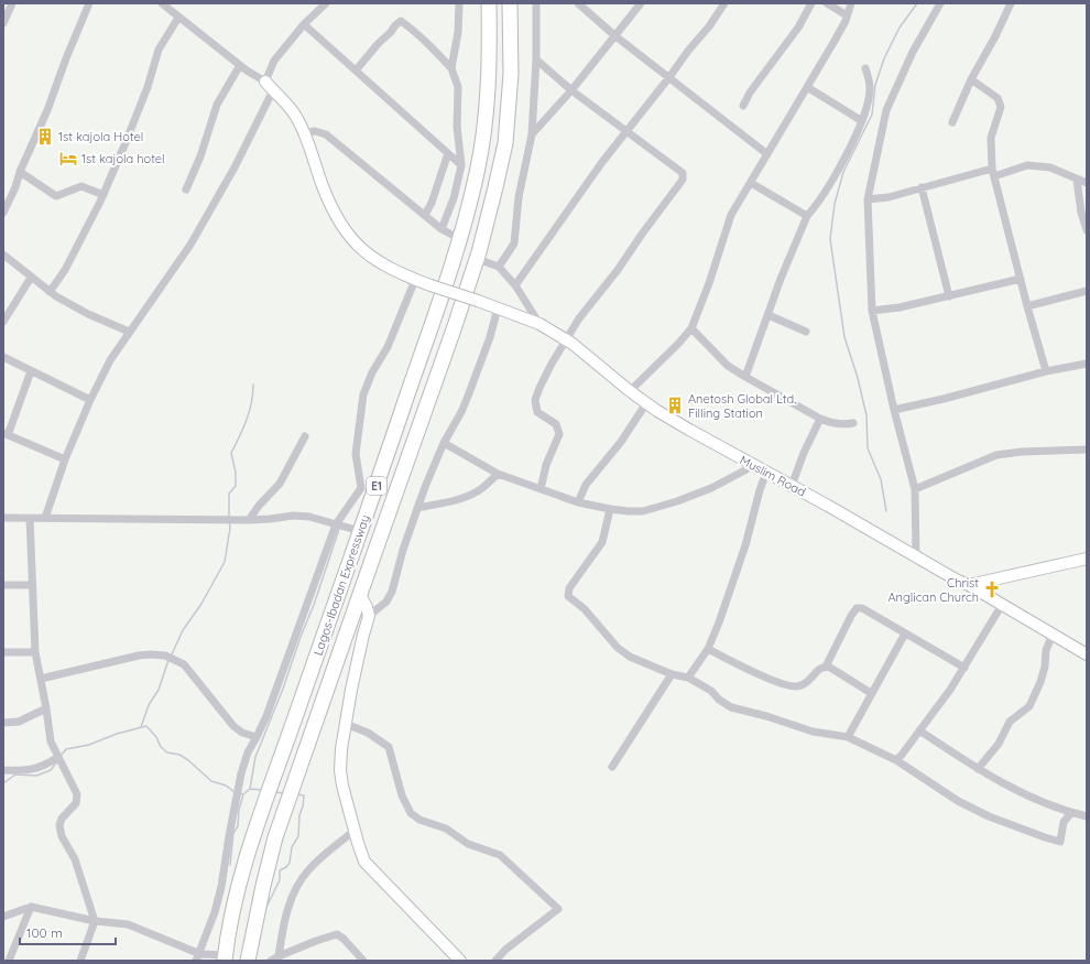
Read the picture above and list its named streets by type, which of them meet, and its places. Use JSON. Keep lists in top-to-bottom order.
{
  "streets": {
    "highway": ["E1", "Lagos-Ibadan Expressway"],
    "street": ["Muslim Road"]
  },
  "places": {
    "building": ["1st kajola Hotel", "Anetosh Global Ltd. Filling Station"],
    "hotel": ["1st kajola hotel"],
    "church": ["Christ Anglican Church"]
  },
  "scale_bar": "100 m"
}
